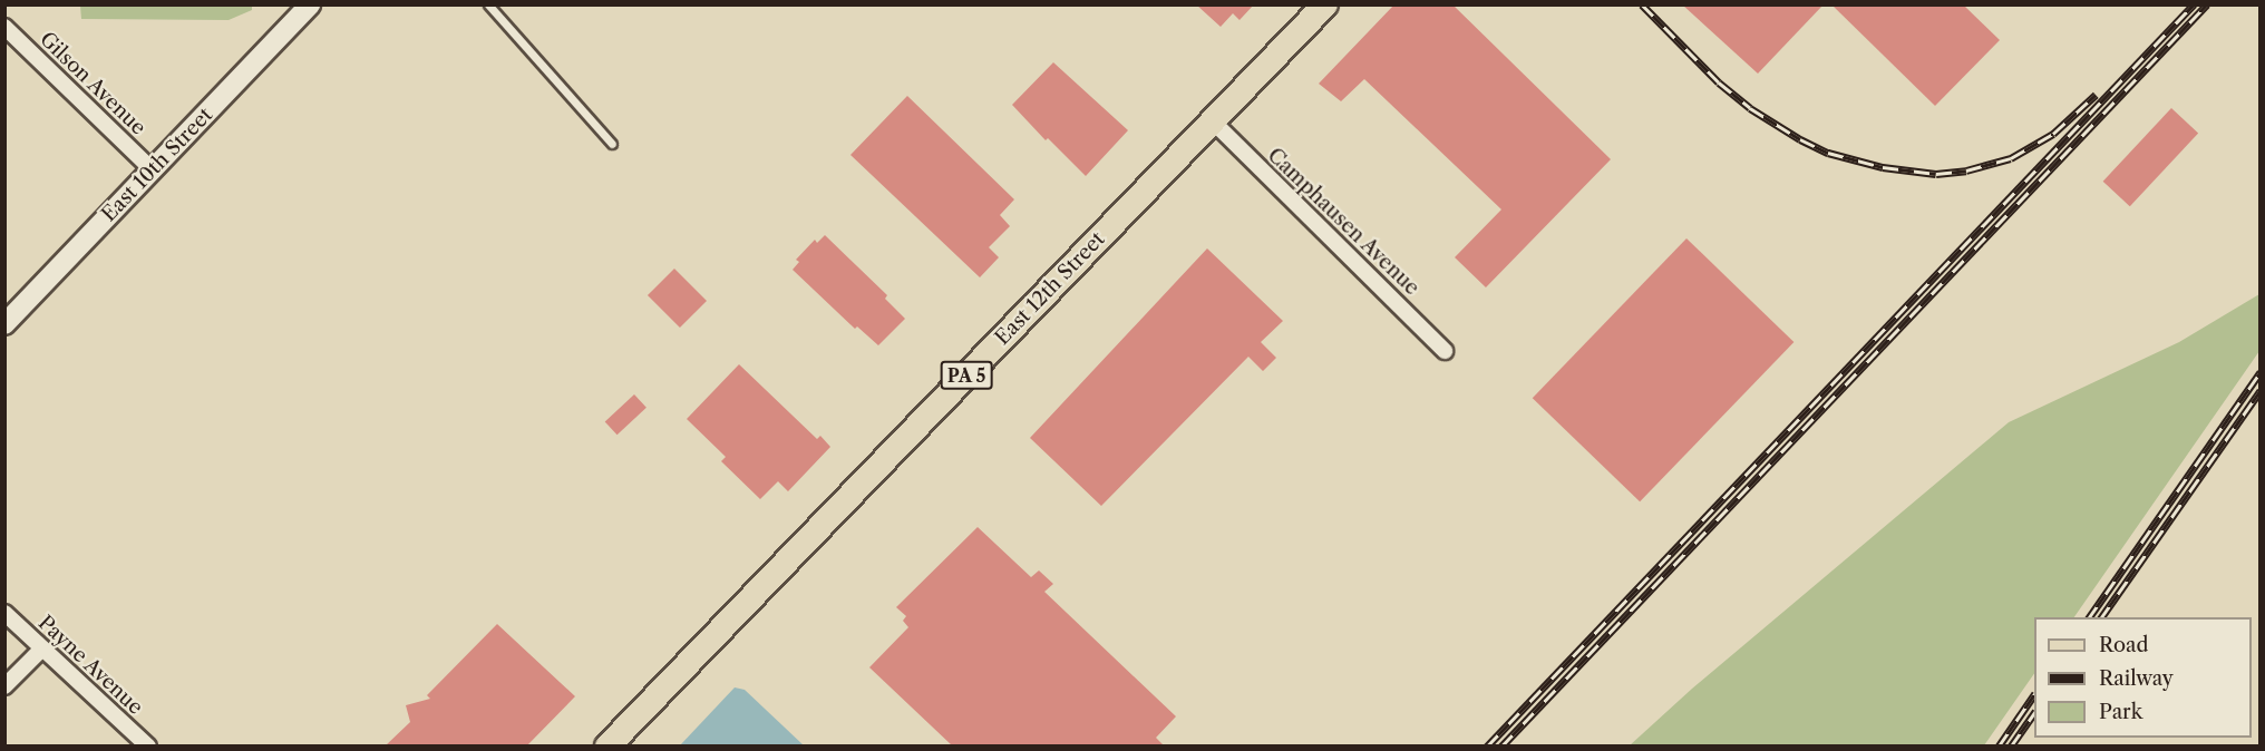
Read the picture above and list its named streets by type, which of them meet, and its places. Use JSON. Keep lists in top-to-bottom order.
{
  "streets": {
    "main road": ["East 12th Street", "PA 5"],
    "street": [
      "Gilson Avenue",
      "East 10th Street",
      "Camphausen Avenue",
      "Payne Avenue"
    ]
  },
  "crossings": [
    ["Gilson Avenue", "East 10th Street"],
    ["Camphausen Avenue", "East 12th Street"]
  ],
  "legend": ["Road", "Railway", "Park"]
}
